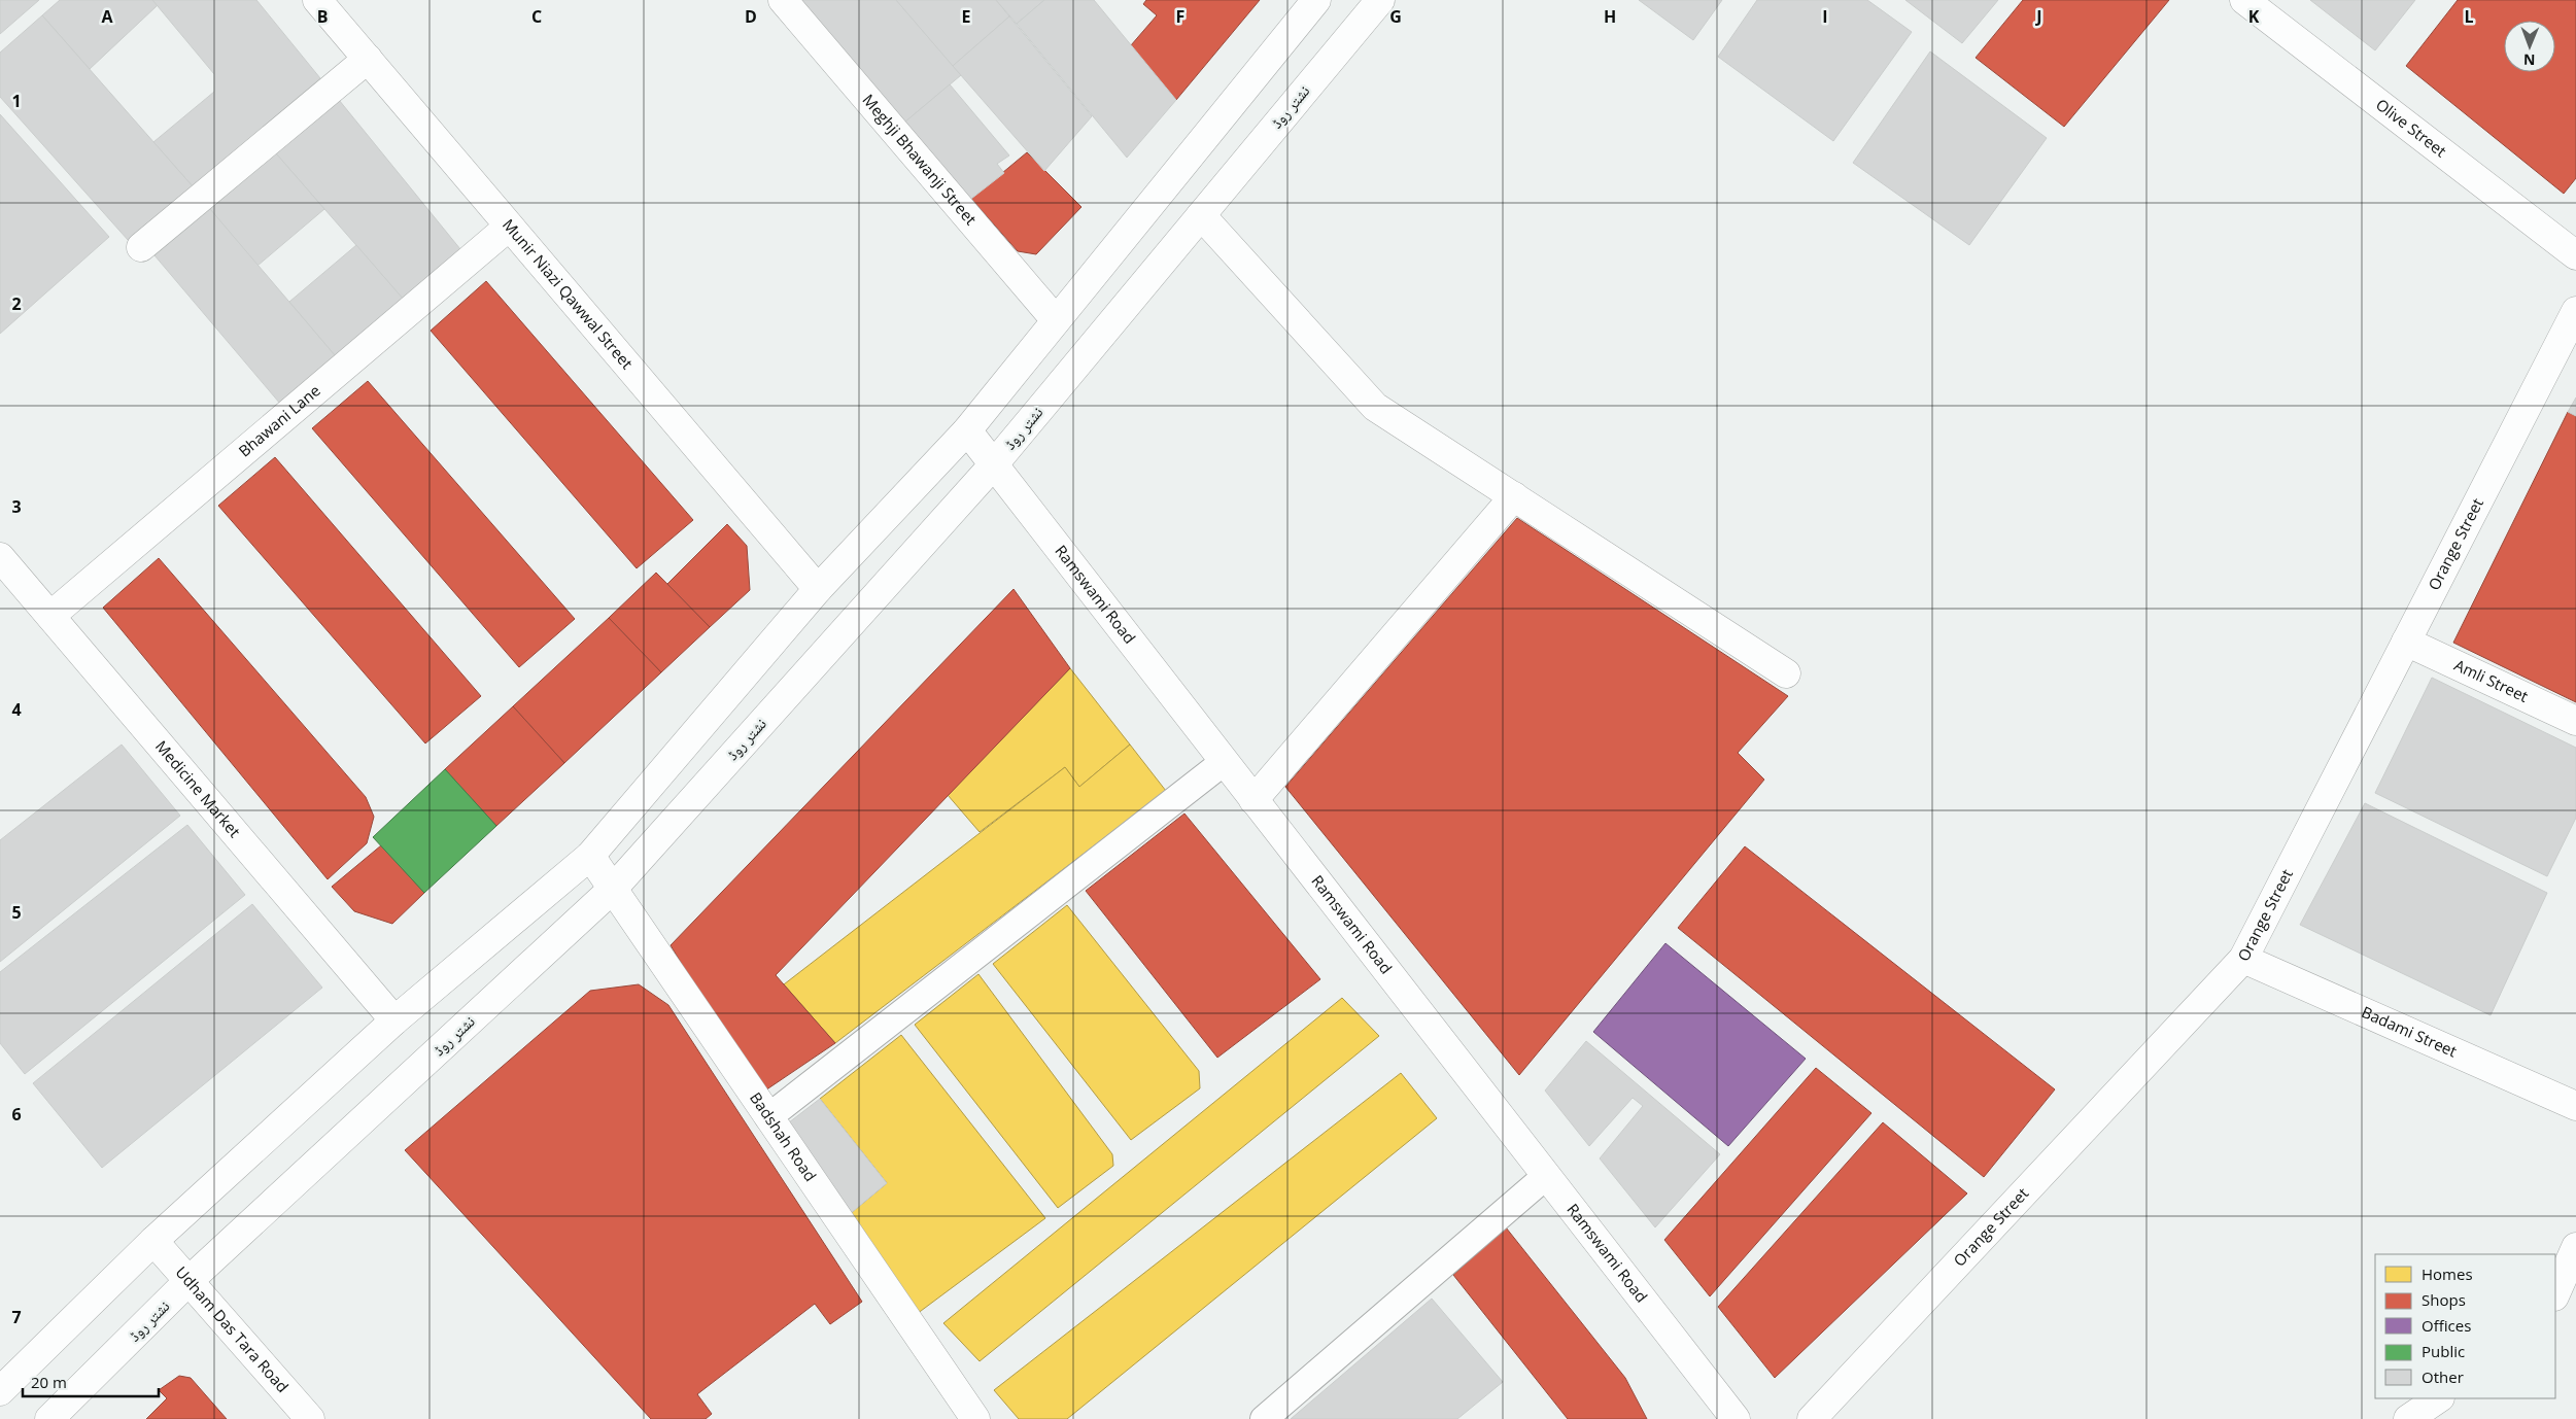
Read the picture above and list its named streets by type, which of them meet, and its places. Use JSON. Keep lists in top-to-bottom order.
{
  "streets": {
    "street": [
      "نشتر روڈ",
      "Olive Street",
      "Meghji Bhawanji Street",
      "Munir Niazi Qawwal Street",
      "Bhawani Lane",
      "Orange Street",
      "Ramswami Road",
      "Amli Street",
      "Medicine Market",
      "Badami Street",
      "Badshah Road",
      "Udham Das Tara Road"
    ]
  },
  "crossings": [
    ["نشتر روڈ", "Ramswami Road"],
    ["نشتر روڈ", "Badshah Road"],
    ["نشتر روڈ", "Udham Das Tara Road"],
    ["Munir Niazi Qawwal Street", "Bhawani Lane"],
    ["Bhawani Lane", "Medicine Market"],
    ["Orange Street", "Amli Street"],
    ["Orange Street", "Badami Street"]
  ],
  "legend": [
    "Homes",
    "Shops",
    "Offices",
    "Public",
    "Other"
  ],
  "scale_bar": "20 m",
  "north": "bottom",
  "grid": {
    "columns": [
      "A",
      "B",
      "C",
      "D",
      "E",
      "F",
      "G",
      "H",
      "I",
      "J",
      "K",
      "L"
    ],
    "rows": [
      "1",
      "2",
      "3",
      "4",
      "5",
      "6",
      "7"
    ]
  }
}
